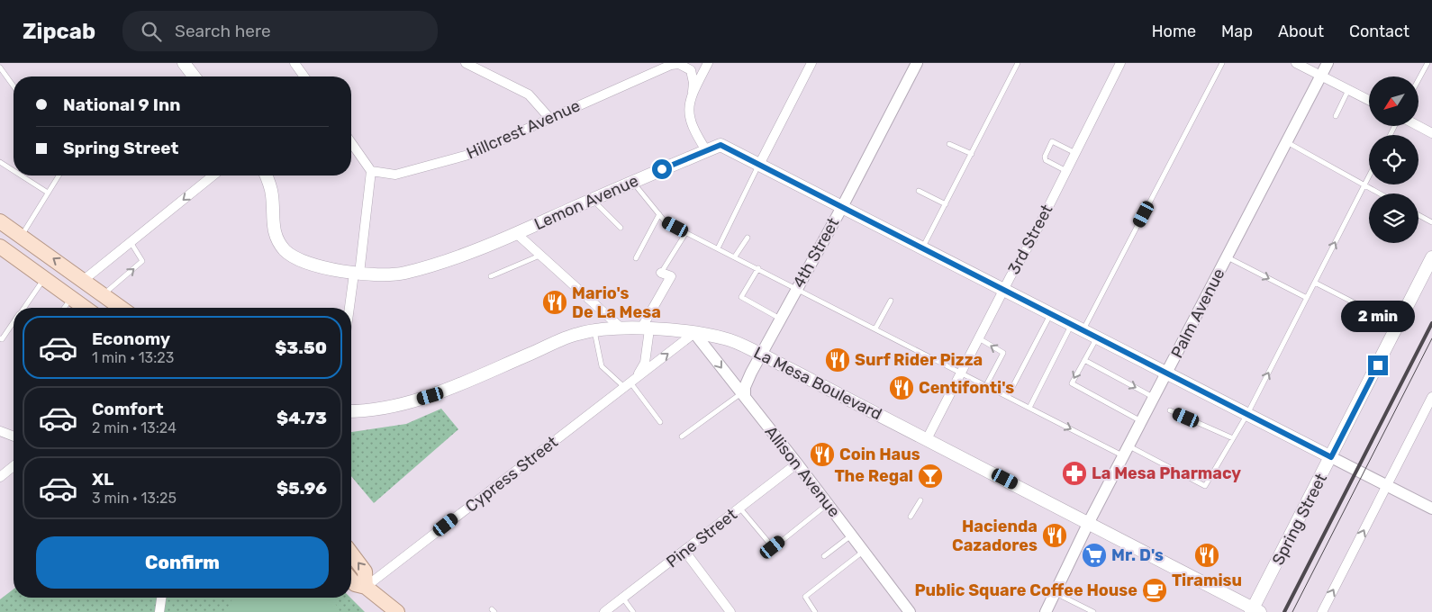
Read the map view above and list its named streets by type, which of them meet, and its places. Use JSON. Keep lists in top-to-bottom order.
{
  "streets": {
    "main road": ["Lemon Avenue", "La Mesa Boulevard", "Spring Street"],
    "street": [
      "Hillcrest Avenue",
      "3rd Street",
      "4th Street",
      "Palm Avenue",
      "Allison Avenue",
      "Cypress Street",
      "Pine Street"
    ]
  },
  "crossings": [
    ["Hillcrest Avenue", "Lemon Avenue"],
    ["Lemon Avenue", "3rd Street"],
    ["Lemon Avenue", "4th Street"],
    ["Lemon Avenue", "Palm Avenue"],
    ["Lemon Avenue", "Spring Street"],
    ["3rd Street", "La Mesa Boulevard"],
    ["4th Street", "La Mesa Boulevard"],
    ["4th Street", "Allison Avenue"],
    ["Palm Avenue", "La Mesa Boulevard"],
    ["La Mesa Boulevard", "Allison Avenue"],
    ["La Mesa Boulevard", "Cypress Street"],
    ["La Mesa Boulevard", "Spring Street"],
    ["Allison Avenue", "Cypress Street"],
    ["Allison Avenue", "Pine Street"]
  ],
  "places": {
    "restaurant": [
      "Mario's De La Mesa",
      "Surf Rider Pizza",
      "Centifonti's",
      "Coin Haus",
      "Hacienda Cazadores",
      "Tiramisu"
    ],
    "pharmacy": ["La Mesa Pharmacy"],
    "bar": ["The Regal"],
    "supermarket": ["Mr. D's"],
    "cafe": ["Public Square Coffee House"]
  },
  "north": "bottom left",
  "page": {
    "header": "Zipcab",
    "search": "Search here",
    "nav": [
      "Home",
      "Map",
      "About",
      "Contact"
    ],
    "banner": ["National 9 Inn", "Spring Street"],
    "bubble": "2 min",
    "list": [
      {
        "name": "Economy",
        "note": "1 min · 13:23",
        "value": "$3.50"
      },
      {
        "name": "Comfort",
        "note": "2 min · 13:24",
        "value": "$4.73"
      },
      {
        "name": "XL",
        "note": "3 min · 13:25",
        "value": "$5.96"
      }
    ],
    "buttons": "Confirm"
  }
}
